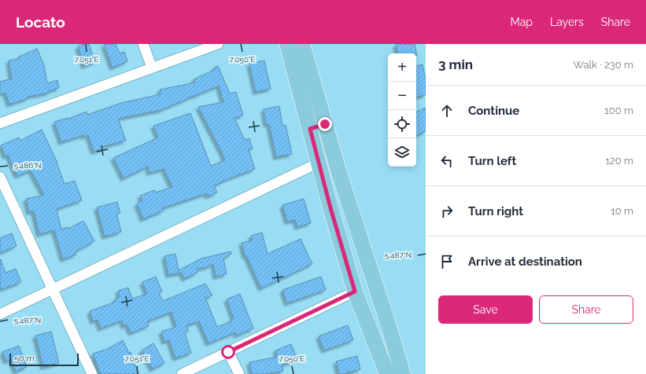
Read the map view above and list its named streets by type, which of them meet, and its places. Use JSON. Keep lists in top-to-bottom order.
{
  "scale_bar": "50 m",
  "page": {
    "header": "Locato",
    "nav": ["Map", "Layers", "Share"],
    "heading": ["3 min", "Walk · 230 m"],
    "map_buttons": ["+", "−"],
    "list": [
      ["Continue", "100 m"],
      ["Turn left", "120 m"],
      ["Turn right", "10 m"],
      "Arrive at destination"
    ],
    "buttons": ["Save", "Share"],
    "scale": "50 m"
  },
  "coordinates": [
    "7.051°E",
    "7.050°E",
    "5.486°N",
    "5.487°N"
  ]
}
